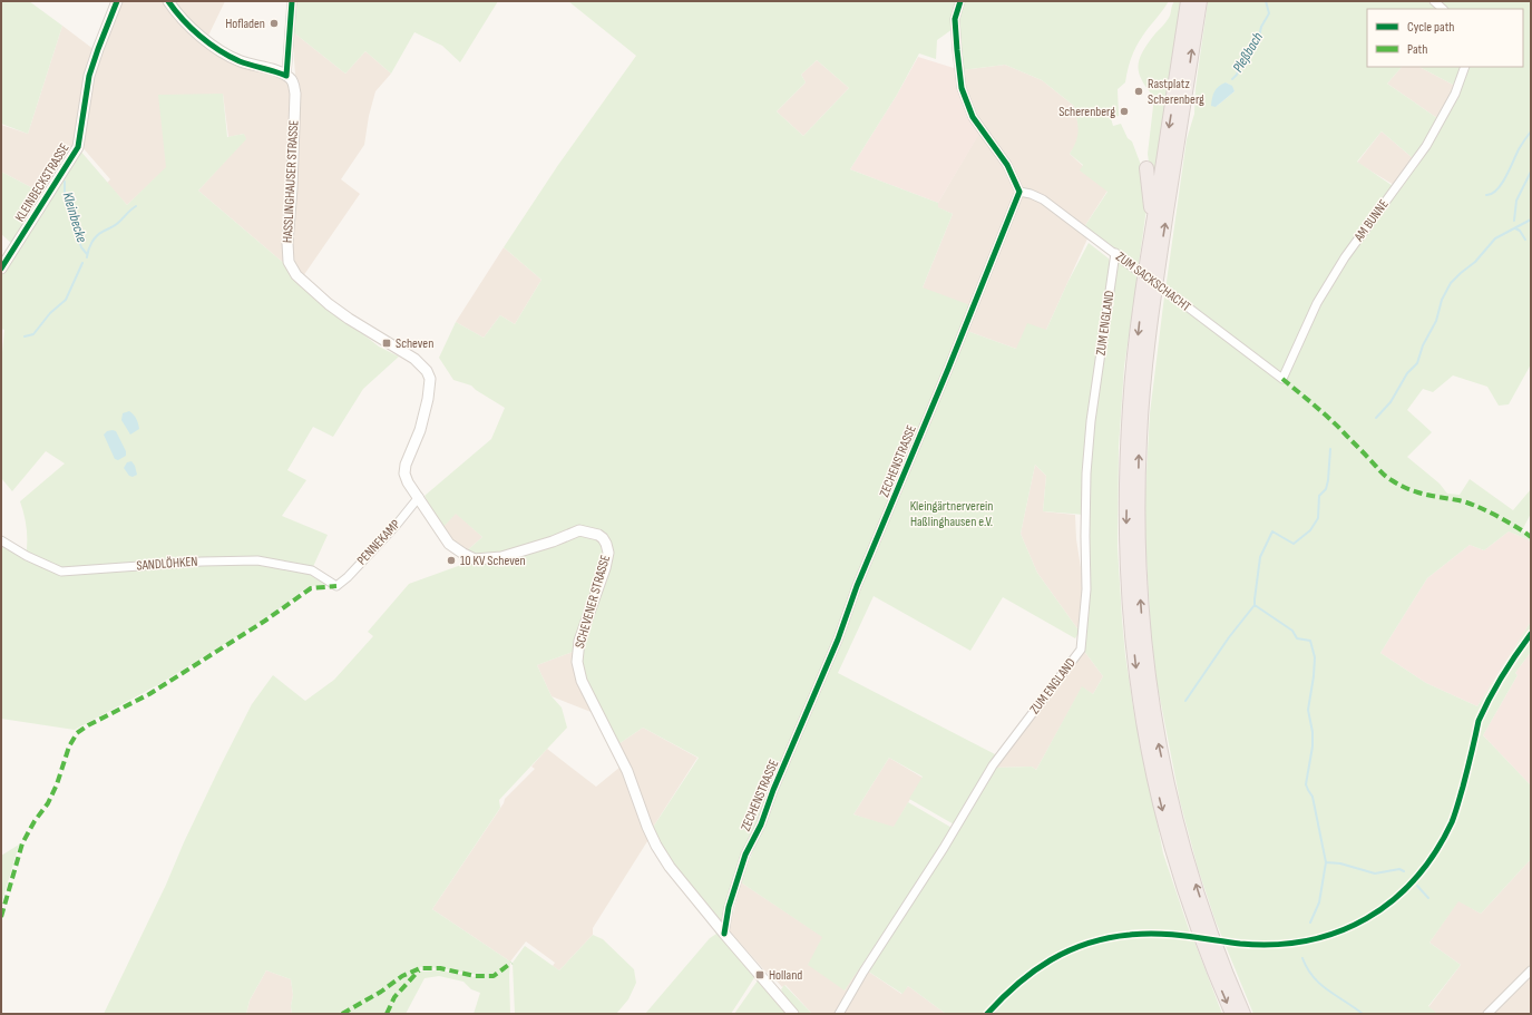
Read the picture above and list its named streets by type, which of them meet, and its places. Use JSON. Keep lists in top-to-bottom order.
{
  "streets": {
    "main road": ["HASSLINGHAUSER STRASSE", "KLEINBECKSTRASSE", "SCHEVENER STRASSE"],
    "street": [
      "AM BUNNE",
      "ZUM SACKSCHACHT",
      "ZUM ENGLAND",
      "ZECHENSTRASSE",
      "PENNEKAMP",
      "SANDLÖHKEN"
    ]
  },
  "crossings": [
    ["HASSLINGHAUSER STRASSE", "SCHEVENER STRASSE"],
    ["AM BUNNE", "ZUM SACKSCHACHT"],
    ["ZUM SACKSCHACHT", "ZUM ENGLAND"],
    ["ZUM SACKSCHACHT", "ZECHENSTRASSE"],
    ["ZECHENSTRASSE", "SCHEVENER STRASSE"],
    ["PENNEKAMP", "SANDLÖHKEN"],
    ["PENNEKAMP", "SCHEVENER STRASSE"]
  ],
  "water": ["Pleßbach", "Kleinbecke"],
  "parks": ["Kleingärtnerverein Haßlinghausen e.V."],
  "places": {
    "other": [
      "Hofladen",
      "Rastplatz Scherenberg",
      "Scherenberg",
      "10 KV Scheven"
    ],
    "transit": ["Scheven", "Holland"]
  },
  "legend": ["Cycle path", "Path"]
}
